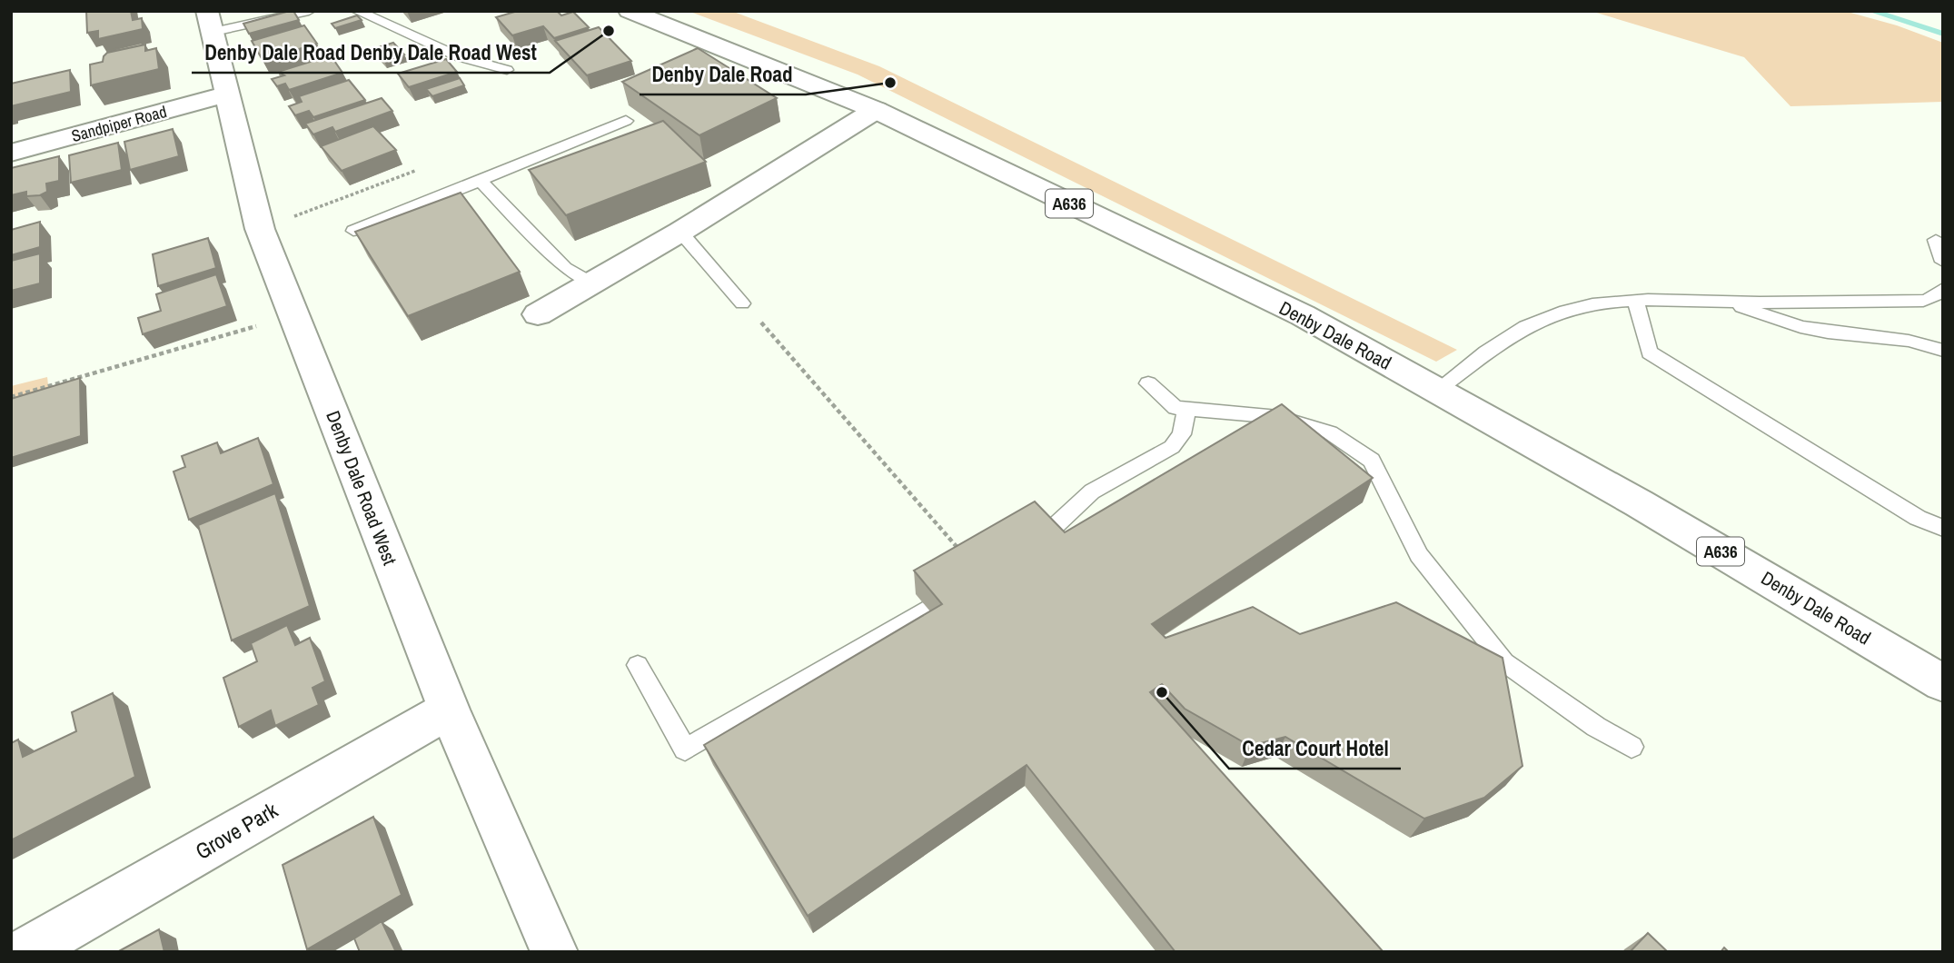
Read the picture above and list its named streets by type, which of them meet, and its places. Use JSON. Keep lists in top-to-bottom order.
{
  "streets": {
    "street": [
      "Sandpiper Road",
      "A636",
      "Denby Dale Road",
      "Denby Dale Road West",
      "Grove Park"
    ]
  },
  "crossings": [
    ["Sandpiper Road", "Denby Dale Road West"],
    ["Denby Dale Road West", "Grove Park"]
  ],
  "places": ["Denby Dale Road Denby Dale Road West", "Denby Dale Road", "Cedar Court Hotel"]
}
